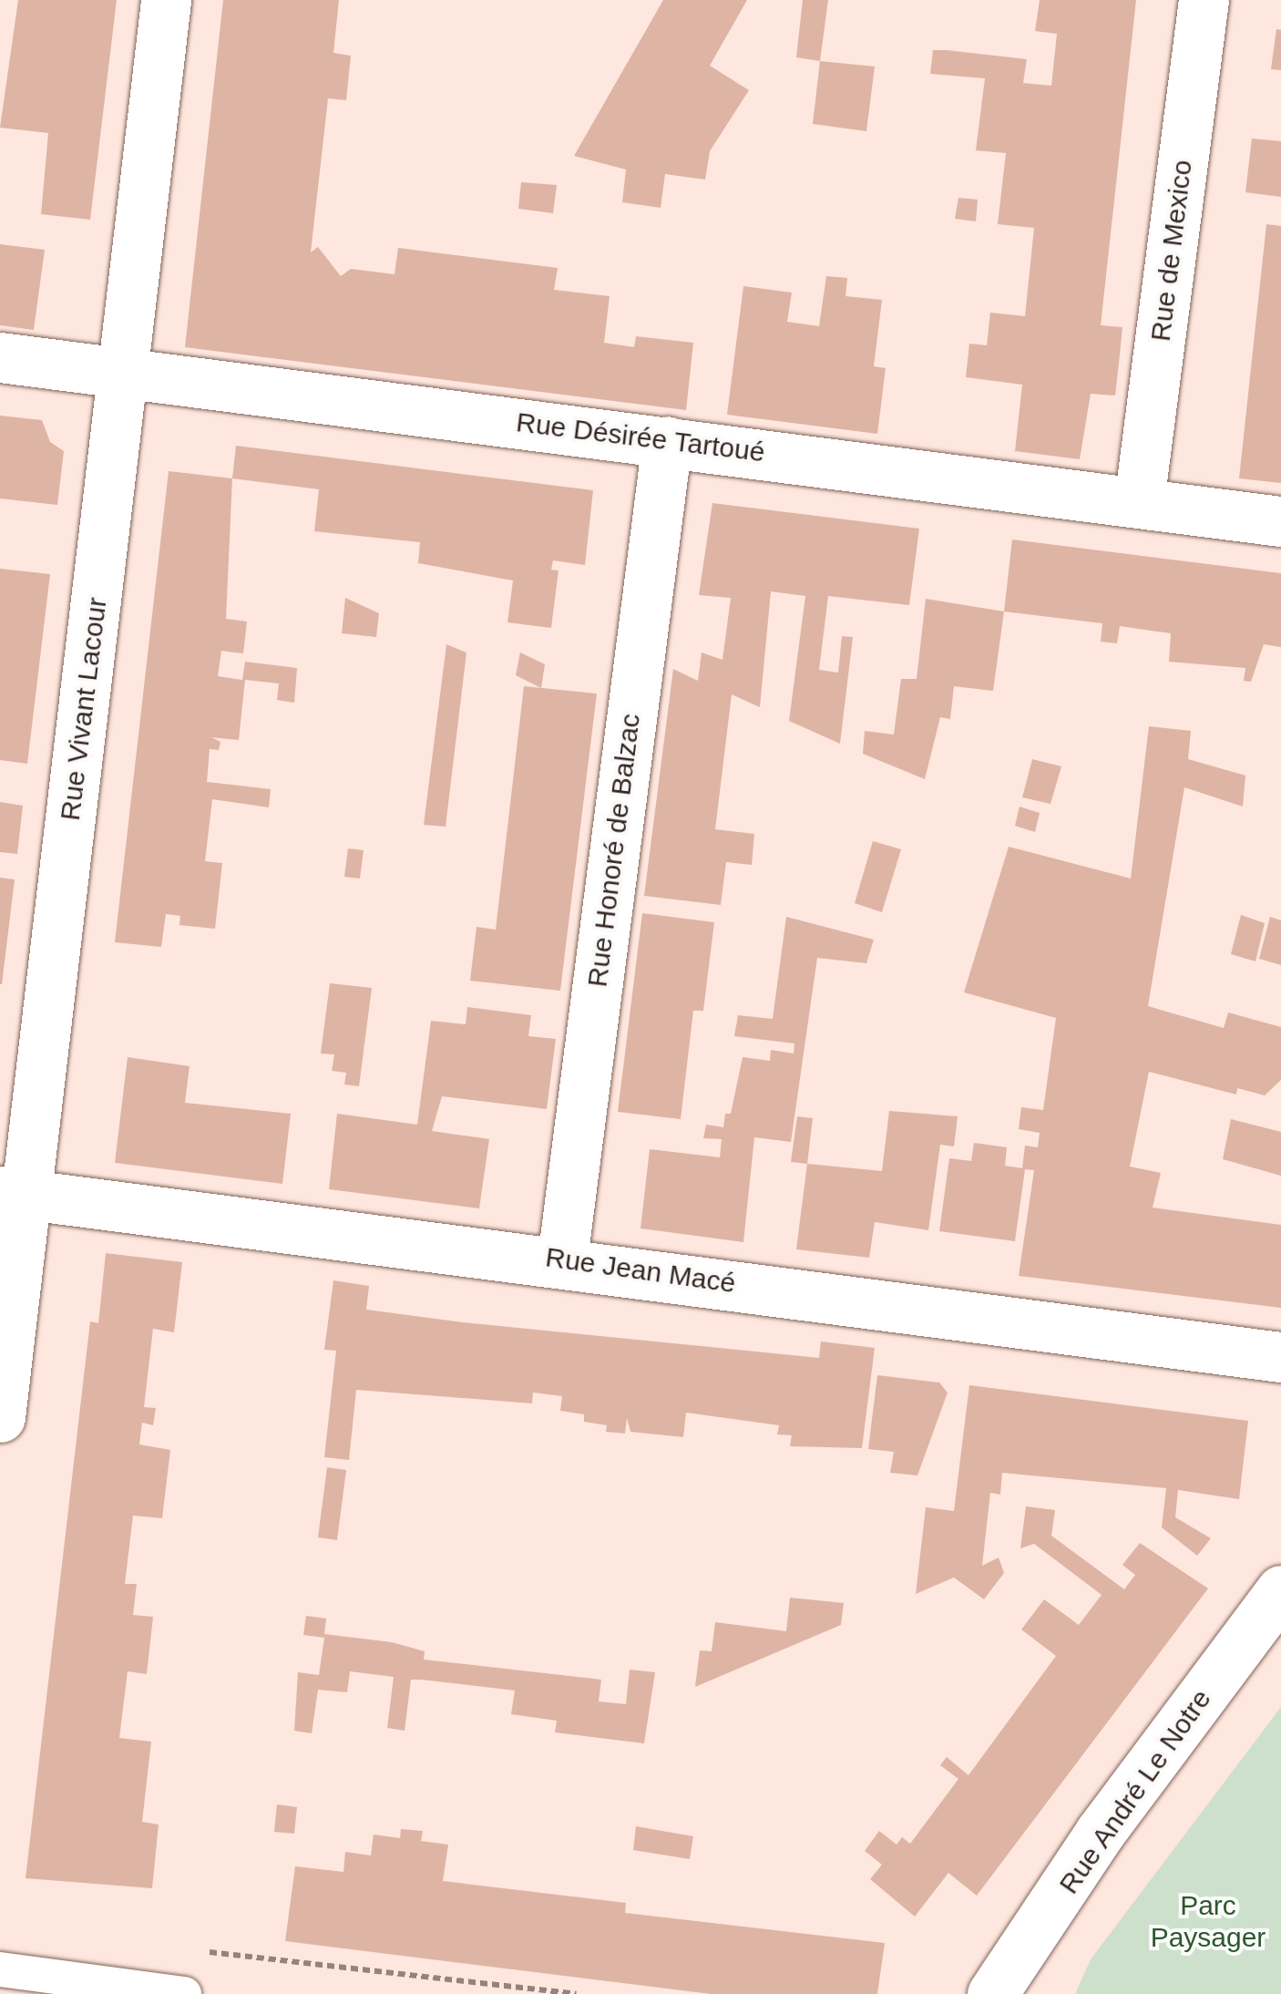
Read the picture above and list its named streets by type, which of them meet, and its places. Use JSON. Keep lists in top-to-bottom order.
{
  "streets": {
    "street": [
      "Rue de Mexico",
      "Rue Désirée Tartoué",
      "Rue Vivant Lacour",
      "Rue Honoré de Balzac",
      "Rue Jean Macé",
      "Rue André Le Notre"
    ]
  },
  "crossings": [
    ["Rue de Mexico", "Rue Désirée Tartoué"],
    ["Rue Désirée Tartoué", "Rue Vivant Lacour"],
    ["Rue Désirée Tartoué", "Rue Honoré de Balzac"],
    ["Rue Vivant Lacour", "Rue Jean Macé"],
    ["Rue Honoré de Balzac", "Rue Jean Macé"]
  ],
  "parks": ["Parc Paysager"]
}
